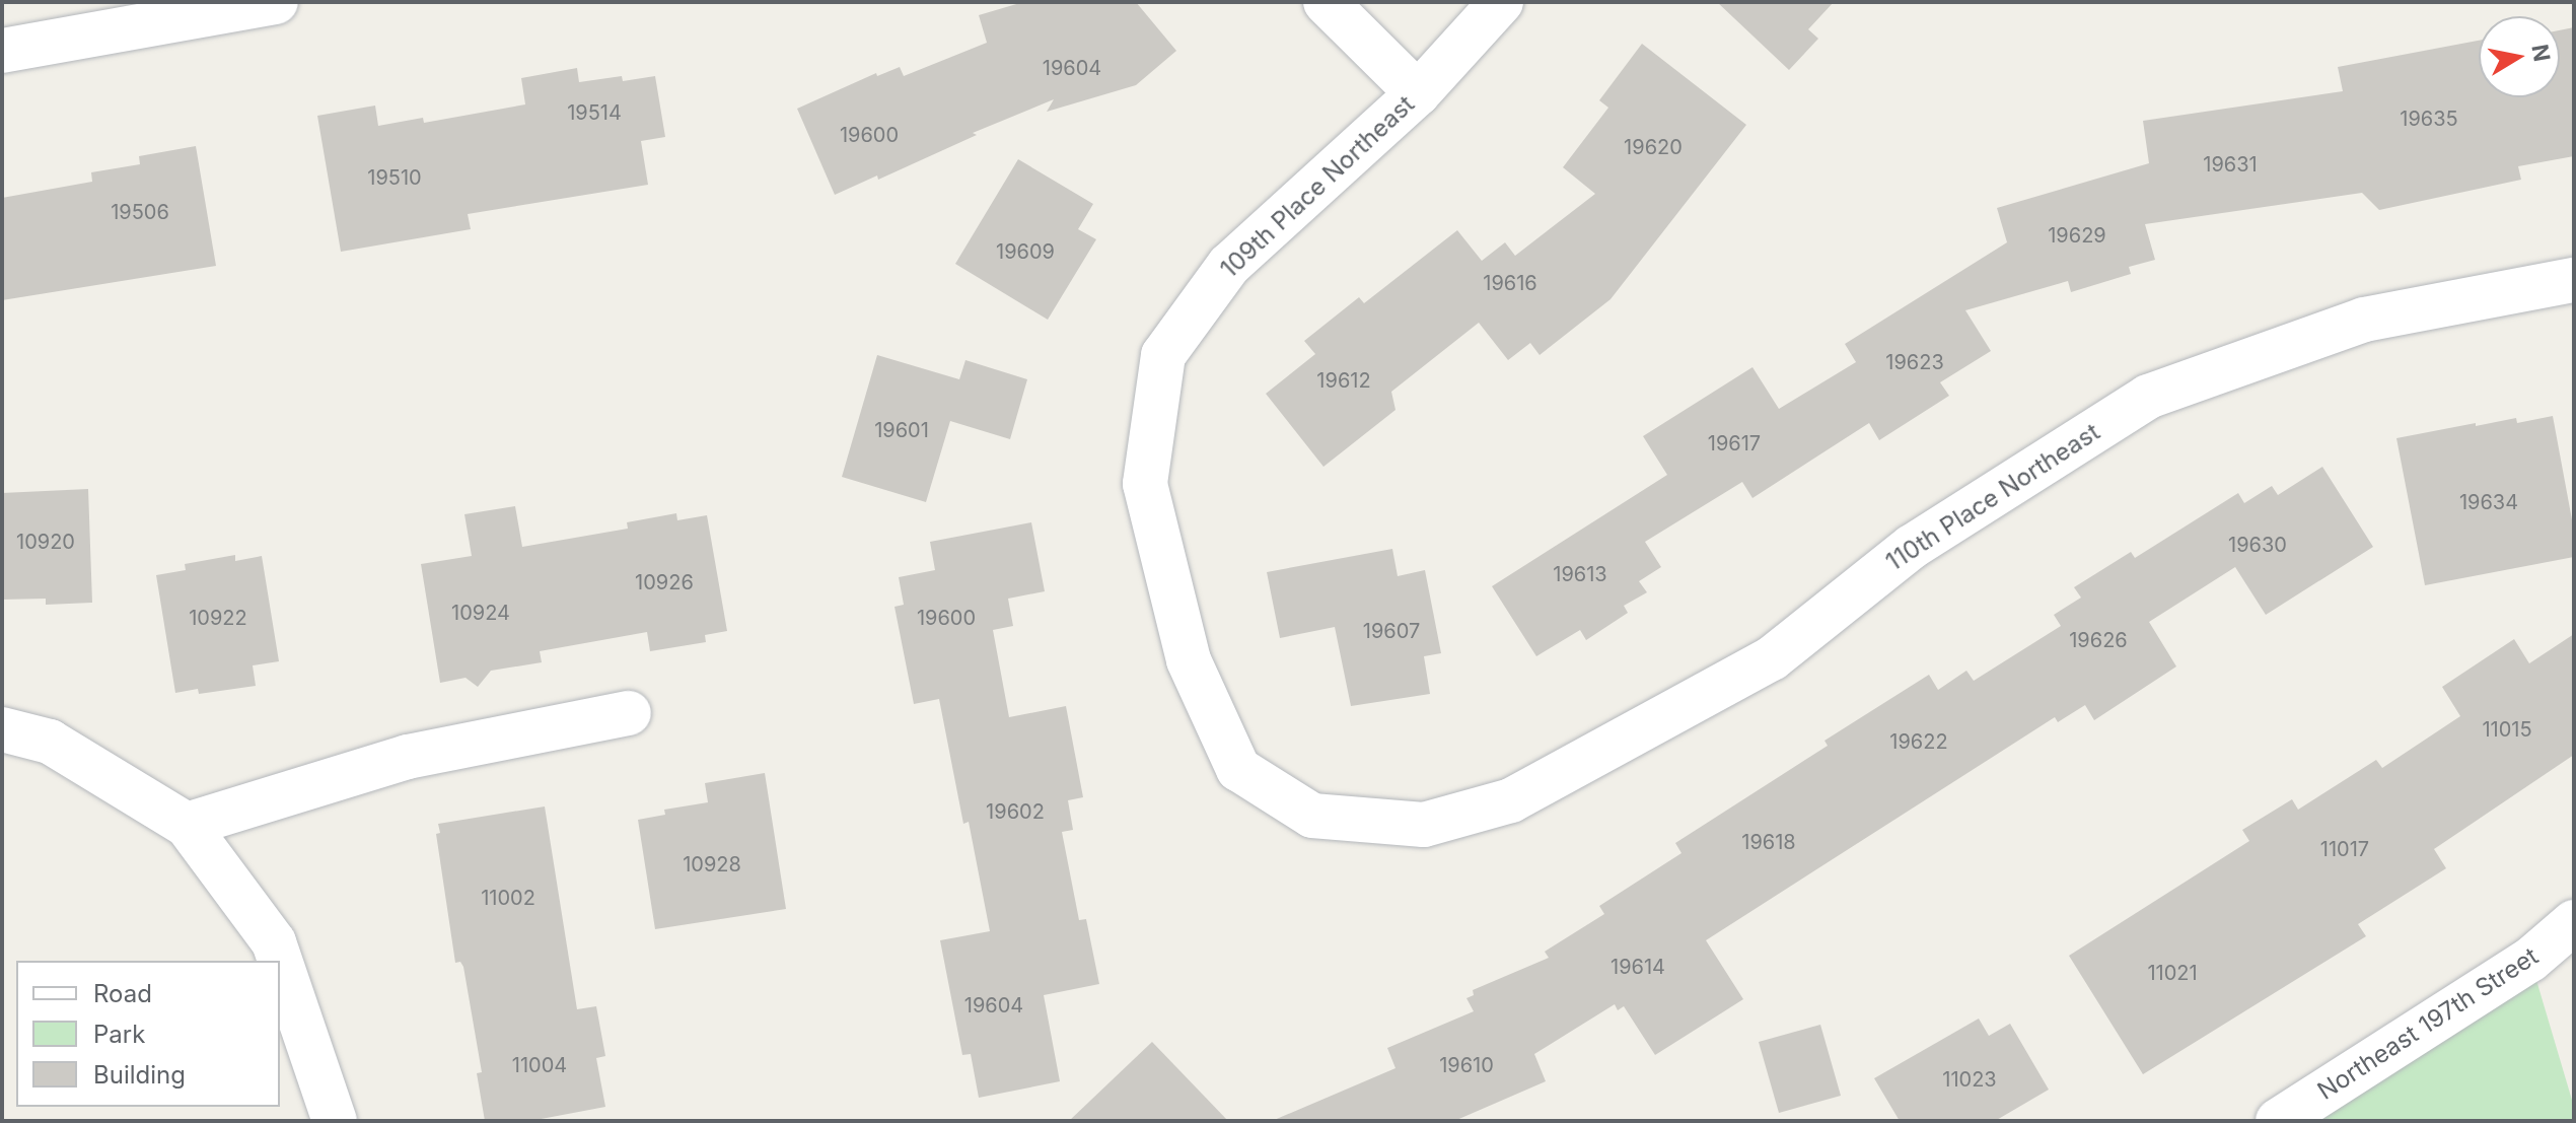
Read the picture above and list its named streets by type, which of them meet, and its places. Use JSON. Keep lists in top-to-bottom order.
{
  "streets": {
    "street": ["109th Place Northeast", "110th Place Northeast", "Northeast 197th Street"]
  },
  "crossings": [
    ["109th Place Northeast", "110th Place Northeast"]
  ],
  "house_numbers": [
    "19604",
    "19514",
    "19635",
    "19600",
    "19620",
    "19631",
    "19510",
    "19506",
    "19629",
    "19609",
    "19616",
    "19623",
    "19612",
    "19601",
    "19617",
    "19634",
    "10920",
    "19630",
    "19613",
    "10926",
    "10924",
    "10922",
    "19600",
    "19607",
    "19626",
    "11015",
    "19622",
    "19602",
    "19618",
    "11017",
    "10928",
    "11002",
    "19614",
    "11021",
    "19604",
    "11004",
    "19610",
    "11023"
  ],
  "legend": ["Road", "Park", "Building"],
  "north": "right"
}
